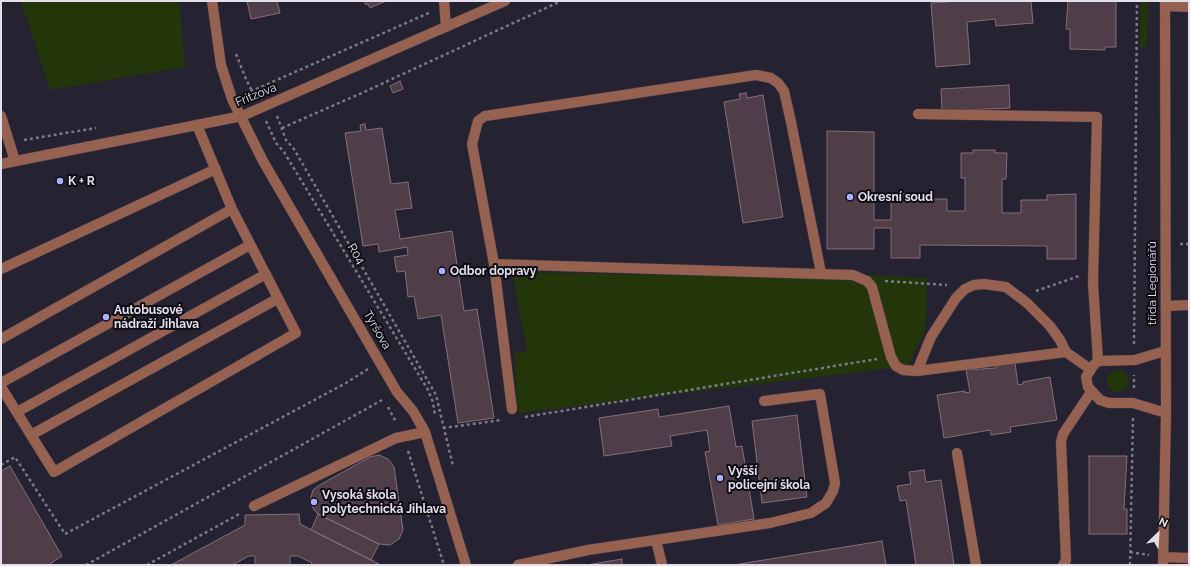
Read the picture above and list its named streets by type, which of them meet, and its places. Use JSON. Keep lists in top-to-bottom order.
{
  "streets": {
    "street": ["Fritzova", "třída Legionářů", "Tyršova"],
    "path": ["R04"]
  },
  "crossings": [
    ["Fritzova", "R04"],
    ["Fritzova", "Tyršova"]
  ],
  "places": [
    "K + R",
    "Okresní soud",
    "Odbor dopravy",
    "Autobusové nádraží Jihlava",
    "Vyšší policejní škola",
    "Vysoká škola polytechnická Jihlava"
  ],
  "north": "top right"
}
